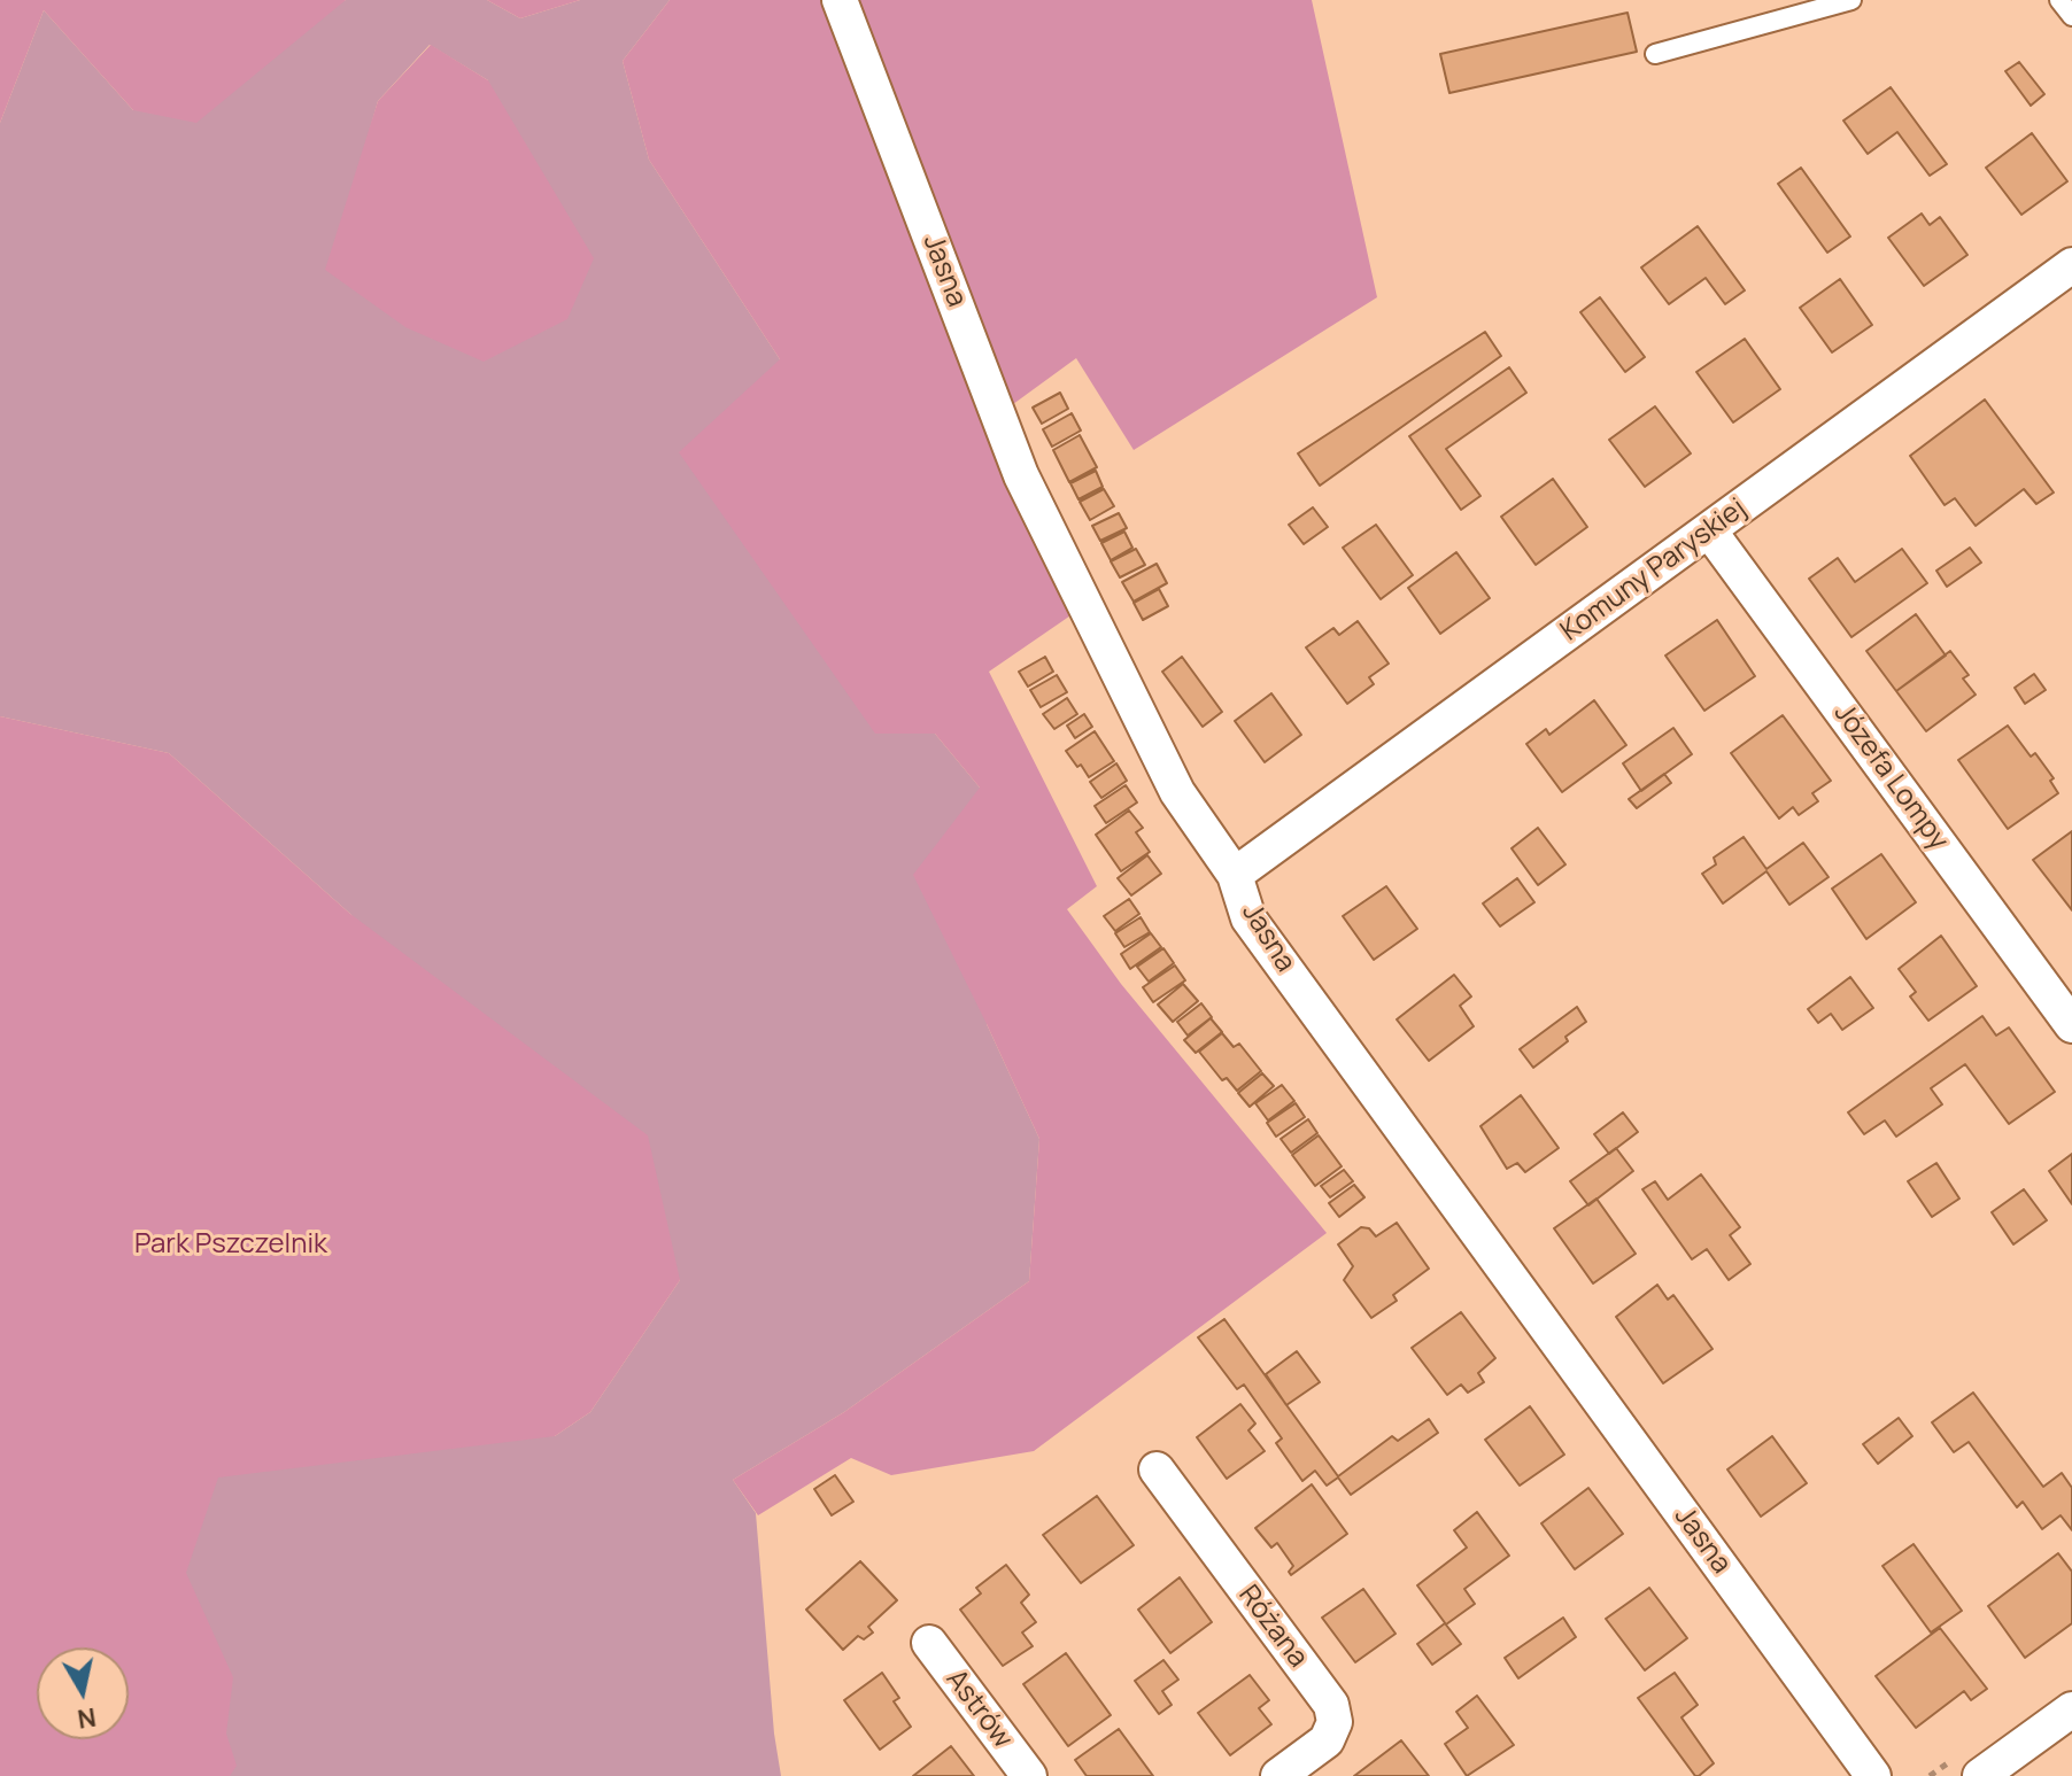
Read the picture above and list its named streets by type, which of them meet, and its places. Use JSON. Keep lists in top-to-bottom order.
{
  "streets": {
    "street": [
      "Jasna",
      "Komuny Paryskiej",
      "Józefa Lompy",
      "Różana",
      "Astrów"
    ]
  },
  "crossings": [
    ["Jasna", "Komuny Paryskiej"],
    ["Komuny Paryskiej", "Józefa Lompy"]
  ],
  "parks": ["Park Pszczelnik"],
  "north": "bottom"
}
